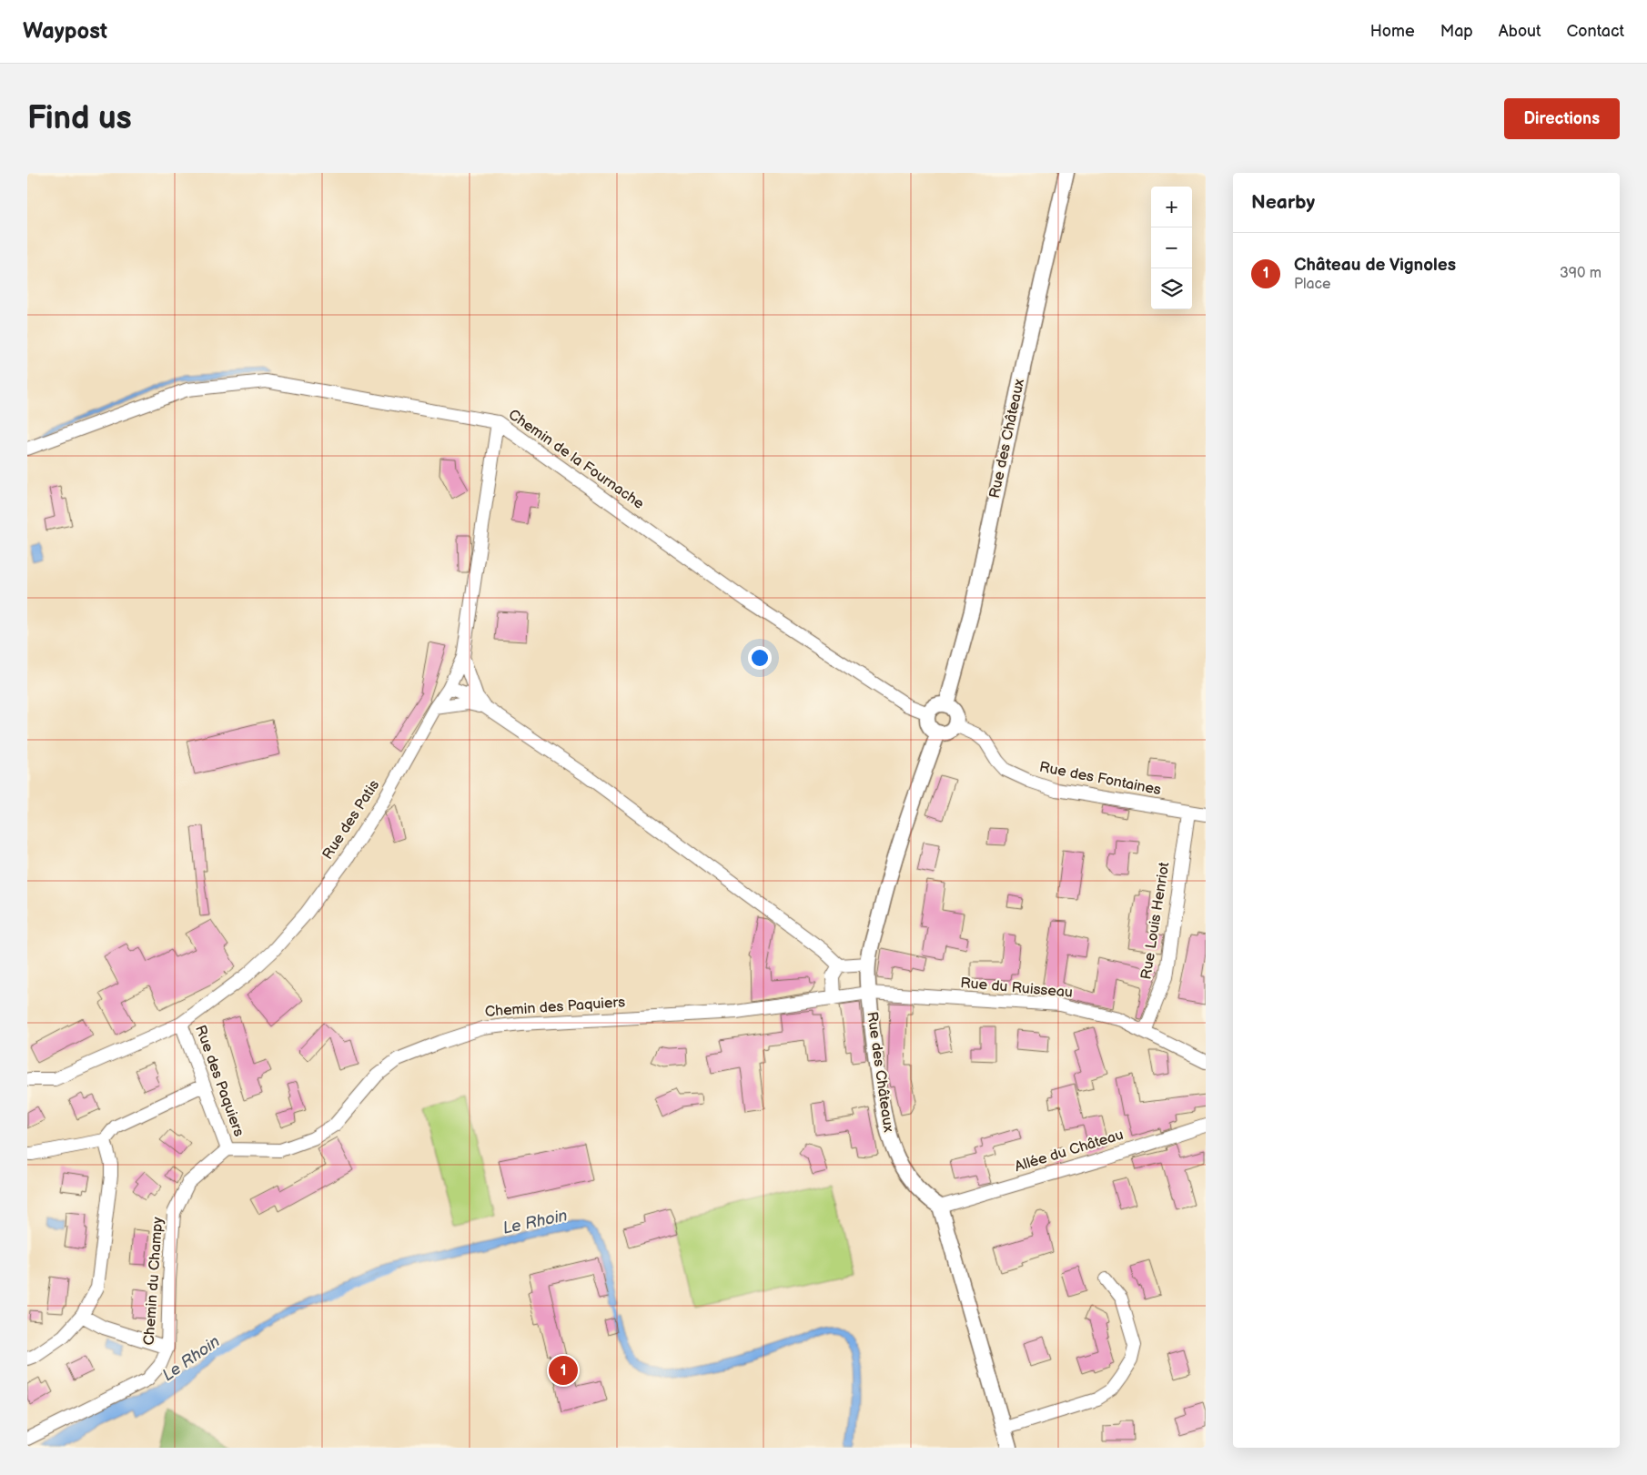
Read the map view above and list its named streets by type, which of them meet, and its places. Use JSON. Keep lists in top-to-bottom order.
{
  "streets": {
    "street": [
      "Rue des Châteaux",
      "Chemin de la Fournache",
      "Rue des Fontaines",
      "Rue des Patis",
      "Rue Louis Henriot",
      "Rue du Ruisseau",
      "Chemin des Paquiers",
      "Rue des Paquiers",
      "Allée du Château",
      "Chemin du Champy"
    ]
  },
  "crossings": [
    ["Rue des Châteaux", "Chemin de la Fournache"],
    ["Rue des Châteaux", "Rue des Fontaines"],
    ["Rue des Châteaux", "Rue du Ruisseau"],
    ["Rue des Châteaux", "Chemin des Paquiers"],
    ["Rue des Châteaux", "Allée du Château"],
    ["Chemin de la Fournache", "Rue des Fontaines"],
    ["Chemin de la Fournache", "Rue des Patis"],
    ["Rue des Fontaines", "Rue Louis Henriot"],
    ["Rue des Patis", "Rue des Paquiers"],
    ["Rue Louis Henriot", "Rue du Ruisseau"],
    ["Rue du Ruisseau", "Chemin des Paquiers"],
    ["Chemin des Paquiers", "Rue des Paquiers"],
    ["Chemin des Paquiers", "Chemin du Champy"],
    ["Rue des Paquiers", "Chemin du Champy"]
  ],
  "water": ["Le Rhoin"],
  "page": {
    "header": "Waypost",
    "nav": [
      "Home",
      "Map",
      "About",
      "Contact"
    ],
    "buttons": "Directions",
    "title": "Find us",
    "heading": "Nearby",
    "map_buttons": ["+", "−"],
    "list": [
      {
        "mark": "1",
        "name": "Château de Vignoles",
        "note": "Place",
        "value": "390 m"
      }
    ],
    "pins": "1"
  }
}
